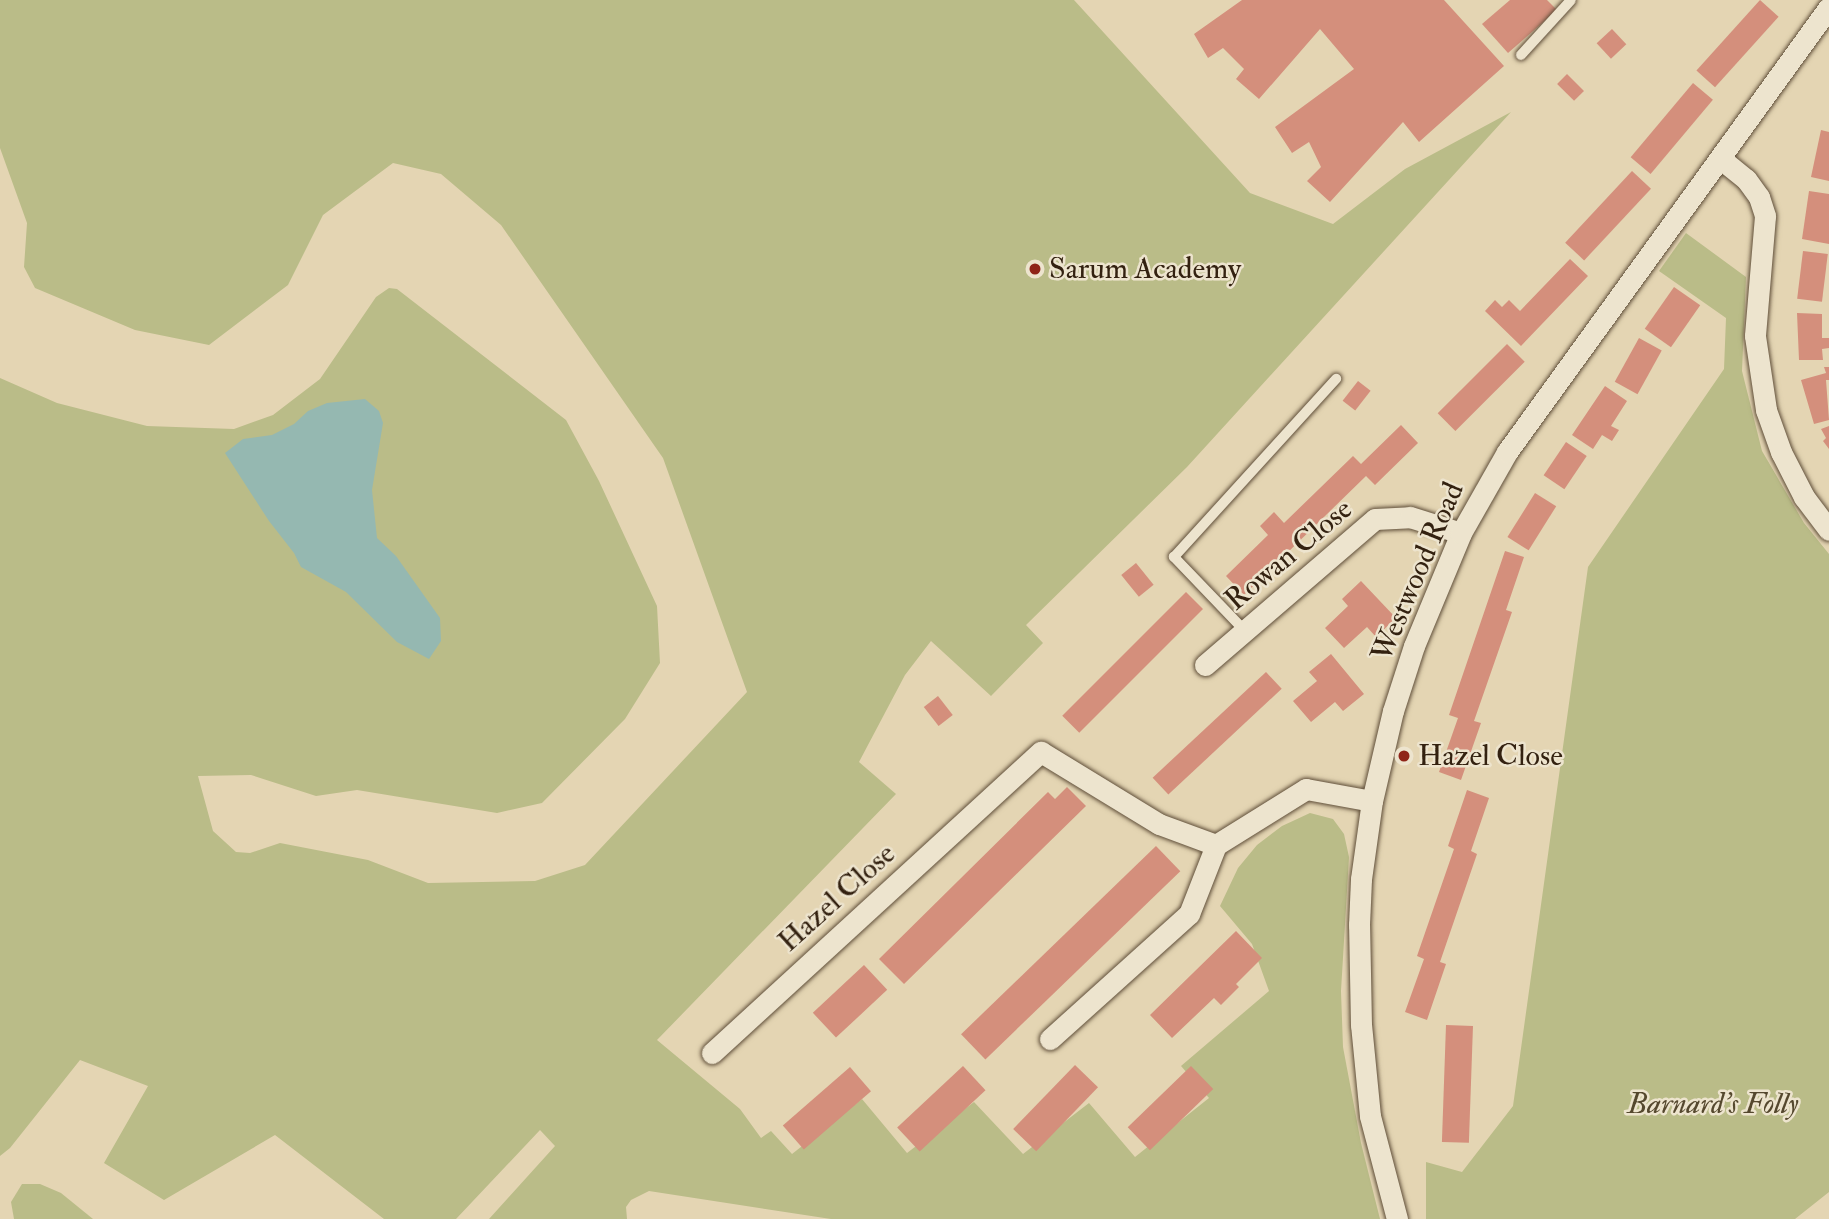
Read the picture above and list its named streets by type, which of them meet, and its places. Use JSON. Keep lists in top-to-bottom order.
{
  "streets": {
    "street": ["Rowan Close", "Westwood Road", "Hazel Close"]
  },
  "crossings": [
    ["Rowan Close", "Westwood Road"]
  ],
  "parks": ["Barnard's Folly"],
  "places": ["Sarum Academy", "Hazel Close"]
}
